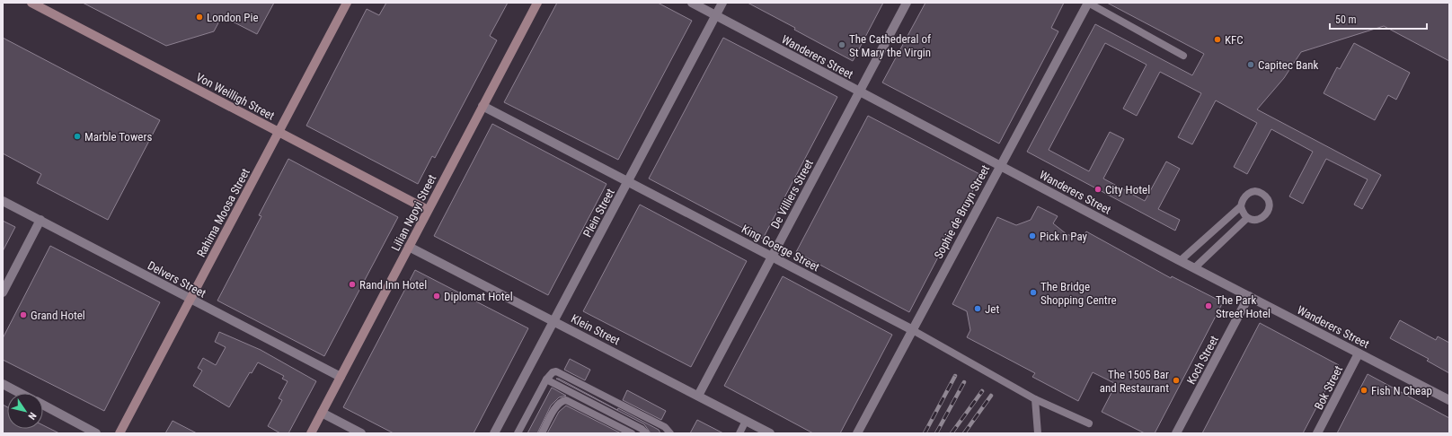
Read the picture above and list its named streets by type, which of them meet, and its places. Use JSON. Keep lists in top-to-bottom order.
{
  "streets": {
    "street": [
      "Wanderers Street",
      "Von Weilligh Street",
      "De Villiers Street",
      "Sophie de Bruyn Street",
      "Rahima Moosa Street",
      "Lilian Ngoyi Street",
      "Plein Street",
      "King Goerge Street",
      "Delvers Street",
      "Klein Street",
      "Koch Street",
      "Bok Street"
    ]
  },
  "crossings": [
    ["Wanderers Street", "De Villiers Street"],
    ["Wanderers Street", "Sophie de Bruyn Street"],
    ["Wanderers Street", "Plein Street"],
    ["Wanderers Street", "Koch Street"],
    ["Wanderers Street", "Bok Street"],
    ["Von Weilligh Street", "Rahima Moosa Street"],
    ["Von Weilligh Street", "Lilian Ngoyi Street"],
    ["De Villiers Street", "King Goerge Street"],
    ["De Villiers Street", "Klein Street"],
    ["Sophie de Bruyn Street", "King Goerge Street"],
    ["Rahima Moosa Street", "Delvers Street"],
    ["Lilian Ngoyi Street", "King Goerge Street"],
    ["Lilian Ngoyi Street", "Delvers Street"],
    ["Lilian Ngoyi Street", "Klein Street"],
    ["Plein Street", "King Goerge Street"],
    ["Plein Street", "Klein Street"]
  ],
  "places": [
    "London Pie",
    "KFC",
    "The Cathederal of St Mary the Virgin",
    "Capitec Bank",
    "Marble Towers",
    "City Hotel",
    "Pick n Pay",
    "Rand Inn Hotel",
    "The Bridge Shopping Centre",
    "Diplomat Hotel",
    "The Park Street Hotel",
    "Jet",
    "Grand Hotel",
    "The 1505 Bar and Restaurant",
    "Fish N Cheap"
  ],
  "scale_bar": "50 m",
  "north": "bottom right"
}
